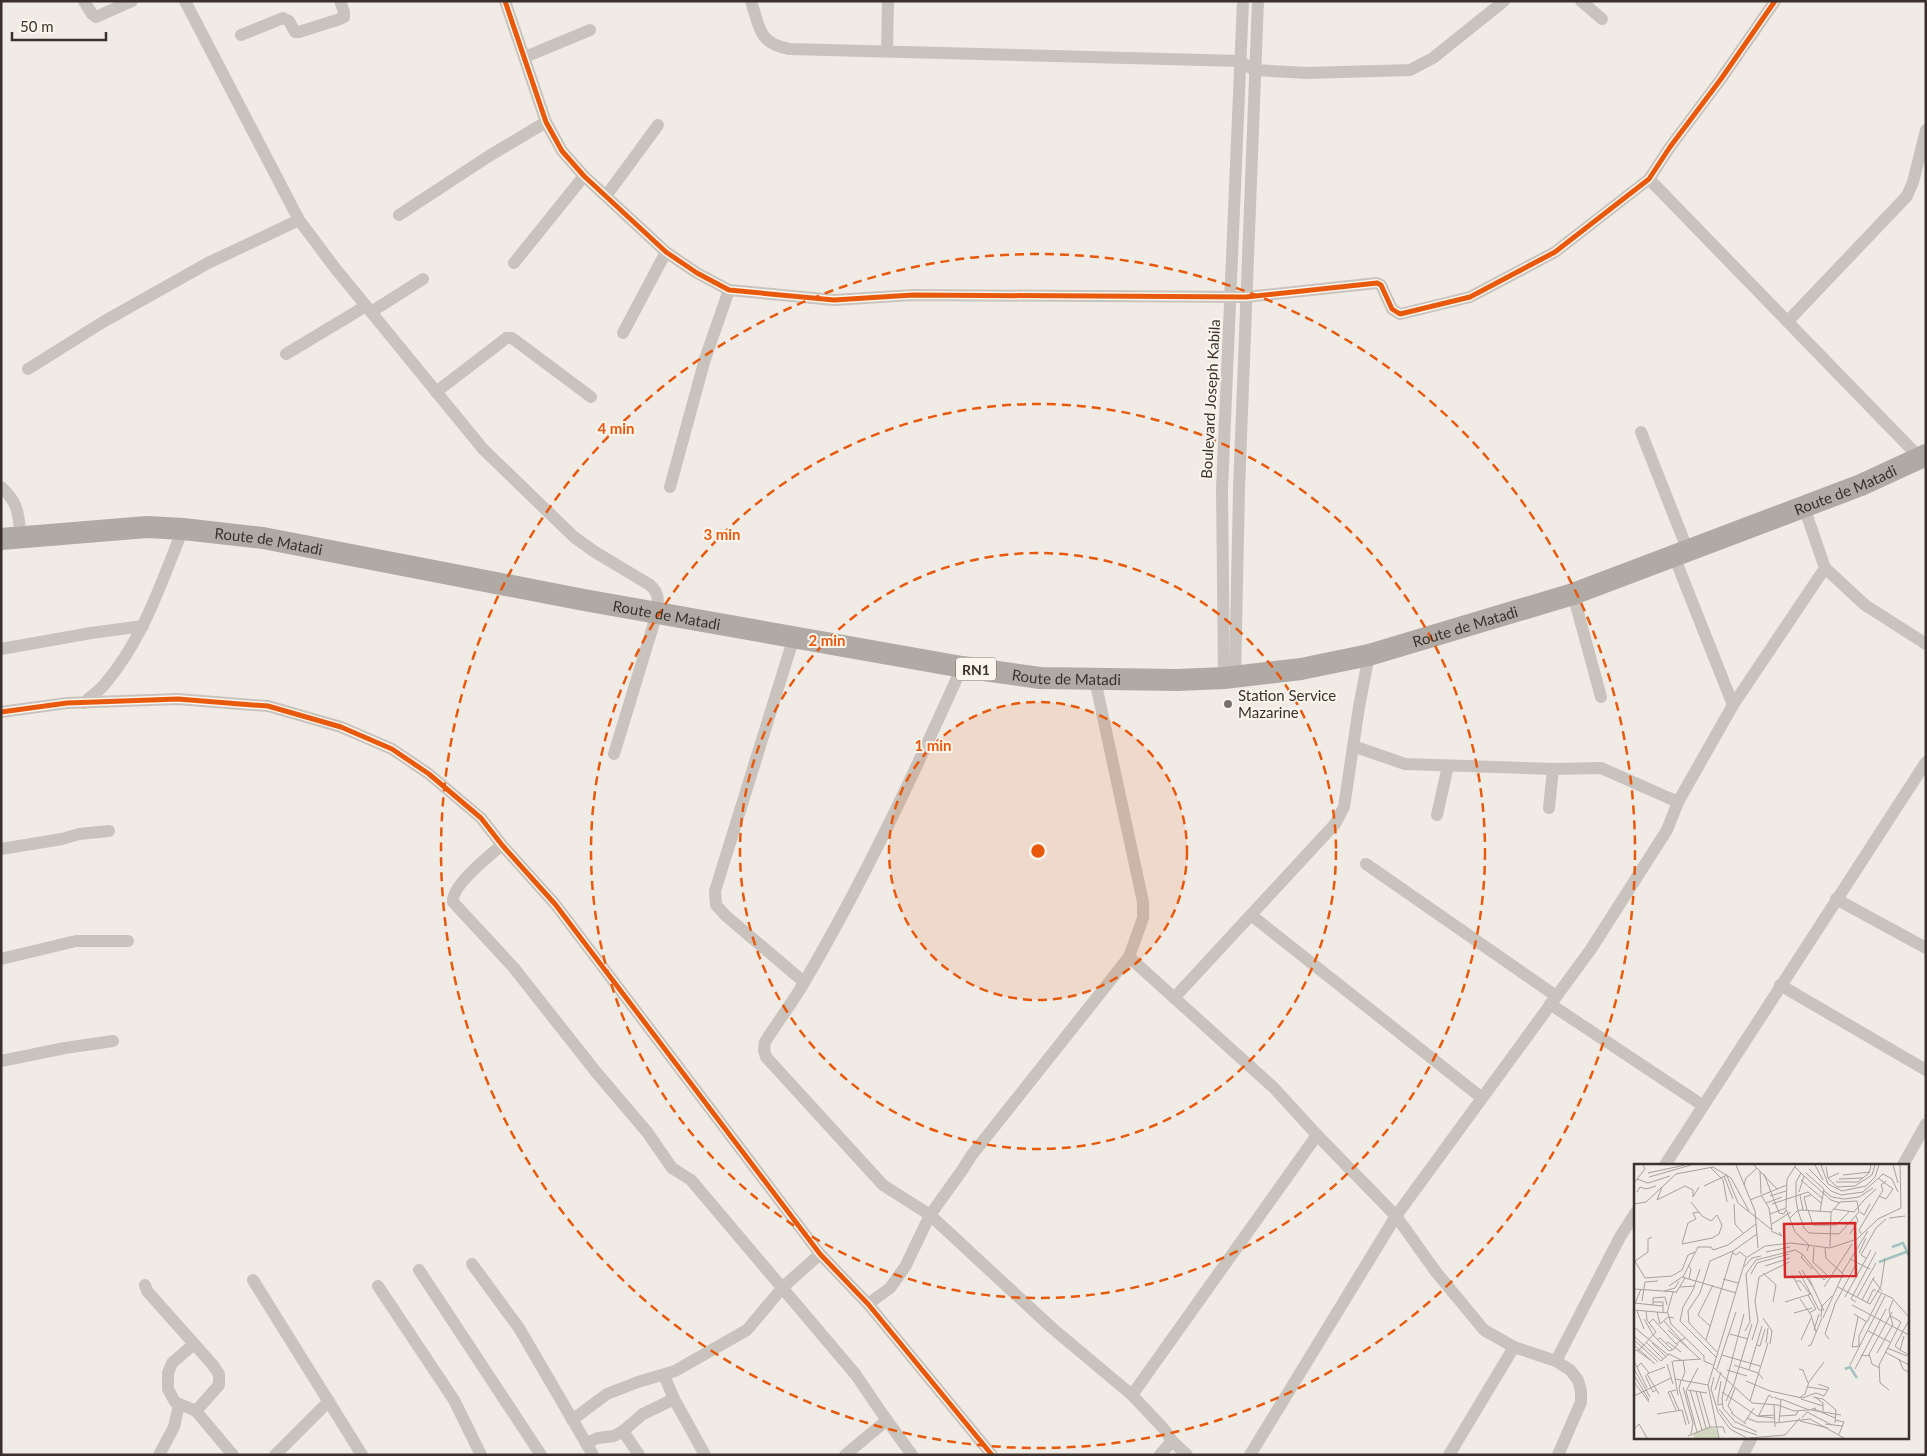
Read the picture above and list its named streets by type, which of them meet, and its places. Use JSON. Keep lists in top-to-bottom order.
{
  "streets": {
    "highway": ["Route de Matadi", "RN1"],
    "street": ["Boulevard Joseph Kabila"]
  },
  "crossings": [
    ["Boulevard Joseph Kabila", "Route de Matadi"]
  ],
  "places": ["Station Service Mazarine"],
  "scale_bar": "50 m",
  "rings": [
    "4 min",
    "3 min",
    "2 min",
    "1 min"
  ]
}
